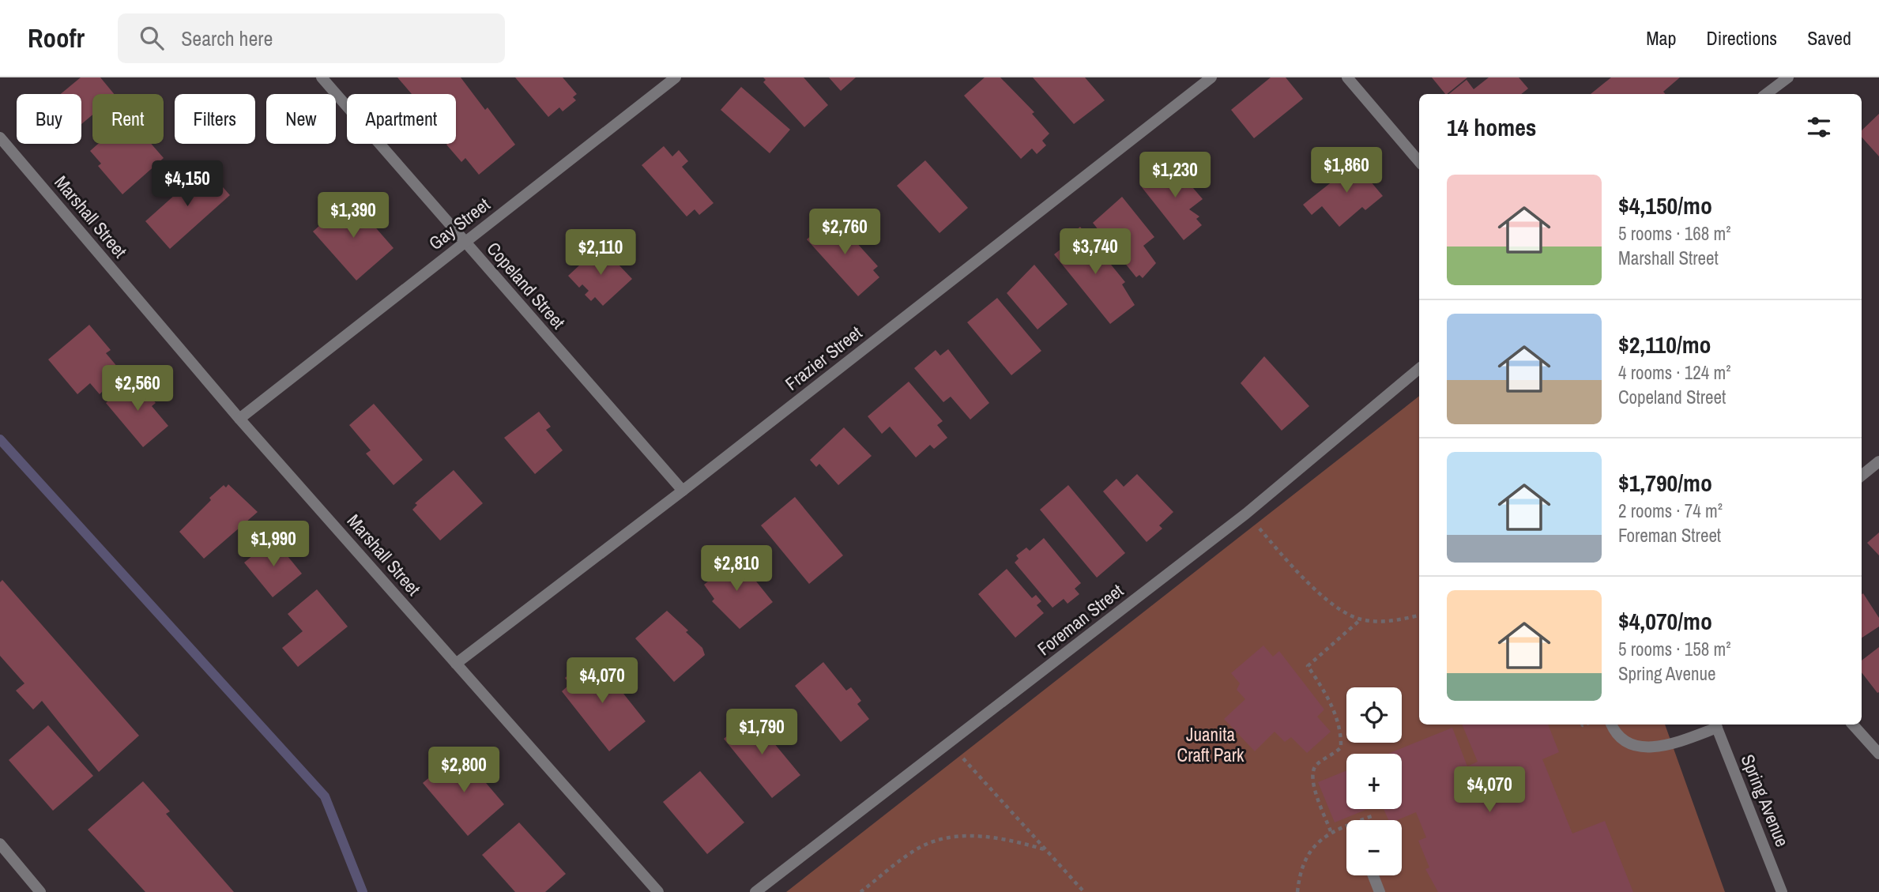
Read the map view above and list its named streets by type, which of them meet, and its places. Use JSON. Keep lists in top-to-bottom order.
{
  "streets": {
    "street": [
      "Marshall Street",
      "Gay Street",
      "Copeland Street",
      "Frazier Street",
      "Foreman Street",
      "Spring Avenue"
    ]
  },
  "crossings": [
    ["Marshall Street", "Gay Street"],
    ["Marshall Street", "Frazier Street"],
    ["Gay Street", "Copeland Street"],
    ["Copeland Street", "Frazier Street"]
  ],
  "parks": ["Juanita Craft Park"],
  "page": {
    "header": "Roofr",
    "search": "Search here",
    "nav": ["Map", "Directions", "Saved"],
    "chip": [
      "Buy",
      "Rent",
      "Filters",
      "New",
      "Apartment"
    ],
    "heading": "14 homes",
    "price": [
      "$1,860",
      "$1,230",
      "$4,150",
      "$1,390",
      "$2,760",
      "$3,740",
      "$2,110",
      "$2,560",
      "$1,990",
      "$2,810",
      "$4,070",
      "$1,790",
      "$2,800",
      "$4,070"
    ],
    "list": [
      {
        "name": "$4,150/mo",
        "note": "5 rooms · 168 m² · Marshall Street"
      },
      {
        "name": "$2,110/mo",
        "note": "4 rooms · 124 m² · Copeland Street"
      },
      {
        "name": "$1,790/mo",
        "note": "2 rooms · 74 m² · Foreman Street"
      },
      {
        "name": "$4,070/mo",
        "note": "5 rooms · 158 m² · Spring Avenue"
      }
    ],
    "map_buttons": ["+", "−"]
  }
}
